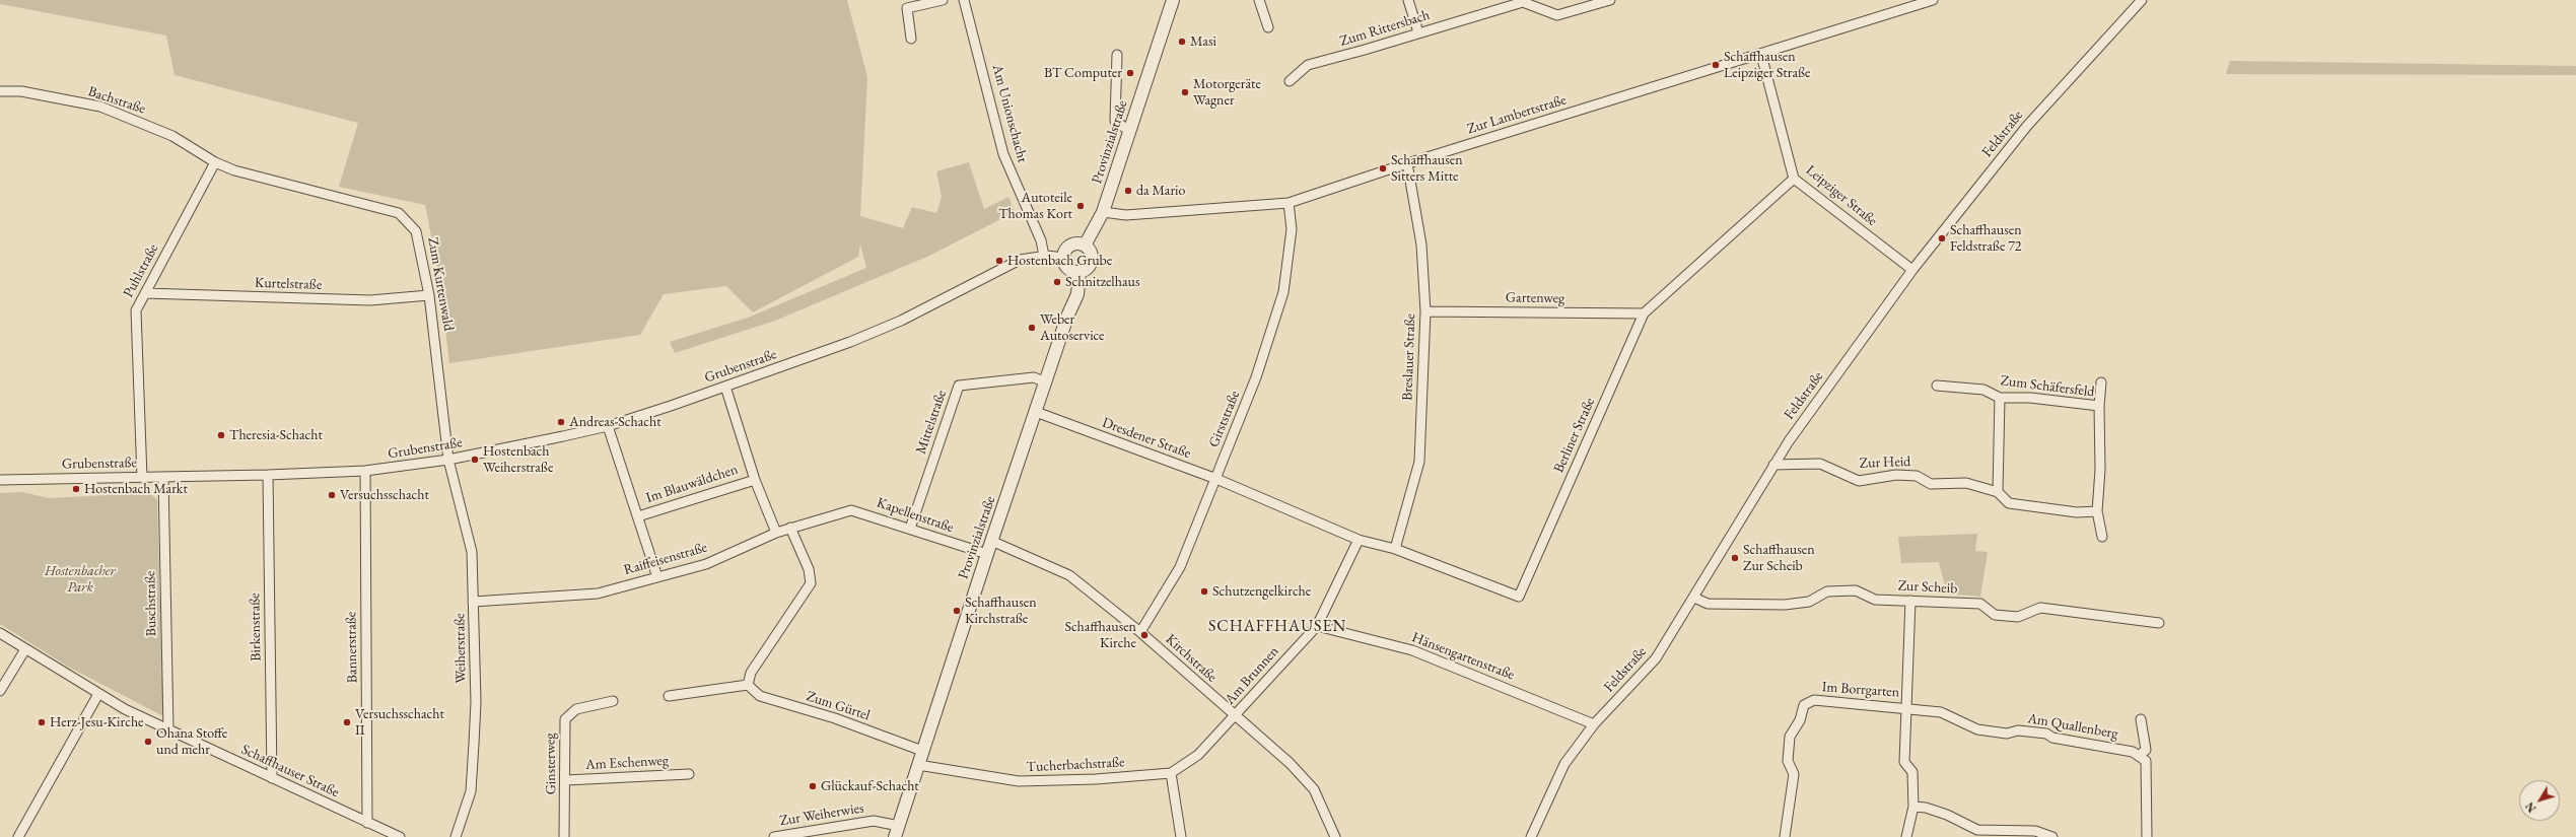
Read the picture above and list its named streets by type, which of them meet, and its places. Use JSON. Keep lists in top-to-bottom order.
{
  "streets": {
    "street": [
      "Zum Rittersbach",
      "Bachstraße",
      "Am Unionschacht",
      "Zur Lambertstraße",
      "Feldstraße",
      "Provinzialstraße",
      "Leipziger Straße",
      "Puhlstraße",
      "Kurtelstraße",
      "Zum Kurtenwald",
      "Gartenweg",
      "Breslauer Straße",
      "Grubenstraße",
      "Zum Schäfersfeld",
      "Girststraße",
      "Mittelstraße",
      "Berliner Straße",
      "Dresdener Straße",
      "Zur Heid",
      "Im Blauwäldchen",
      "Kapellenstraße",
      "Raiffeisenstraße",
      "Zur Scheib",
      "Buschstraße",
      "Birkenstraße",
      "Bannerstraße",
      "Weiherstraße",
      "Hänsengartenstraße",
      "Kirchstraße",
      "Am Brunnen",
      "Im Borrgarten",
      "Zum Gürtel",
      "Am Quallenberg",
      "Am Eschenweg",
      "Ginsterweg",
      "Tucherbachstraße",
      "Schaffhauser Straße",
      "Zur Weiherwies"
    ]
  },
  "crossings": [
    ["Bachstraße", "Puhlstraße"],
    ["Bachstraße", "Zum Kurtenwald"],
    ["Am Unionschacht", "Grubenstraße"],
    ["Zur Lambertstraße", "Provinzialstraße"],
    ["Zur Lambertstraße", "Leipziger Straße"],
    ["Zur Lambertstraße", "Breslauer Straße"],
    ["Zur Lambertstraße", "Girststraße"],
    ["Feldstraße", "Leipziger Straße"],
    ["Feldstraße", "Zur Heid"],
    ["Feldstraße", "Zur Scheib"],
    ["Feldstraße", "Hänsengartenstraße"],
    ["Provinzialstraße", "Grubenstraße"],
    ["Provinzialstraße", "Mittelstraße"],
    ["Provinzialstraße", "Dresdener Straße"],
    ["Provinzialstraße", "Kapellenstraße"],
    ["Provinzialstraße", "Kirchstraße"],
    ["Provinzialstraße", "Zum Gürtel"],
    ["Provinzialstraße", "Tucherbachstraße"],
    ["Provinzialstraße", "Zur Weiherwies"],
    ["Leipziger Straße", "Berliner Straße"],
    ["Puhlstraße", "Kurtelstraße"],
    ["Puhlstraße", "Zum Kurtenwald"],
    ["Puhlstraße", "Grubenstraße"],
    ["Kurtelstraße", "Zum Kurtenwald"],
    ["Zum Kurtenwald", "Grubenstraße"],
    ["Zum Kurtenwald", "Weiherstraße"],
    ["Gartenweg", "Breslauer Straße"],
    ["Gartenweg", "Berliner Straße"],
    ["Breslauer Straße", "Berliner Straße"],
    ["Grubenstraße", "Im Blauwäldchen"],
    ["Grubenstraße", "Buschstraße"],
    ["Grubenstraße", "Birkenstraße"],
    ["Grubenstraße", "Bannerstraße"],
    ["Grubenstraße", "Weiherstraße"],
    ["Zum Schäfersfeld", "Zur Heid"],
    ["Girststraße", "Dresdener Straße"],
    ["Girststraße", "Kirchstraße"],
    ["Mittelstraße", "Kapellenstraße"],
    ["Berliner Straße", "Dresdener Straße"],
    ["Berliner Straße", "Am Brunnen"],
    ["Dresdener Straße", "Am Brunnen"],
    ["Im Blauwäldchen", "Raiffeisenstraße"],
    ["Kapellenstraße", "Raiffeisenstraße"],
    ["Raiffeisenstraße", "Weiherstraße"],
    ["Buschstraße", "Schaffhauser Straße"],
    ["Birkenstraße", "Schaffhauser Straße"],
    ["Bannerstraße", "Schaffhauser Straße"],
    ["Hänsengartenstraße", "Am Brunnen"],
    ["Kirchstraße", "Am Brunnen"],
    ["Am Brunnen", "Tucherbachstraße"],
    ["Im Borrgarten", "Am Quallenberg"],
    ["Am Eschenweg", "Ginsterweg"]
  ],
  "districts": ["SCHAFFHAUSEN"],
  "parks": ["Hostenbacher Park"],
  "places": [
    "Masi",
    "Schaffhausen Leipziger Straße",
    "BT Computer",
    "Motorgeräte Wagner",
    "Schaffhausen Sitters Mitte",
    "da Mario",
    "Autoteile Thomas Kort",
    "Schaffhausen Feldstraße 72",
    "Hostenbach Grube",
    "Schnitzelhaus",
    "Weber Autoservice",
    "Andreas-Schacht",
    "Theresia-Schacht",
    "Hostenbach Weiherstraße",
    "Hostenbach Markt",
    "Versuchsschacht",
    "Schaffhausen Zur Scheib",
    "Schutzengelkirche",
    "Schaffhausen Kirchstraße",
    "Schaffhausen Kirche",
    "Herz-Jesu-Kirche",
    "Versuchsschacht II",
    "Ohana Stoffe und mehr",
    "Glückauf-Schacht"
  ],
  "north": "bottom left"
}
